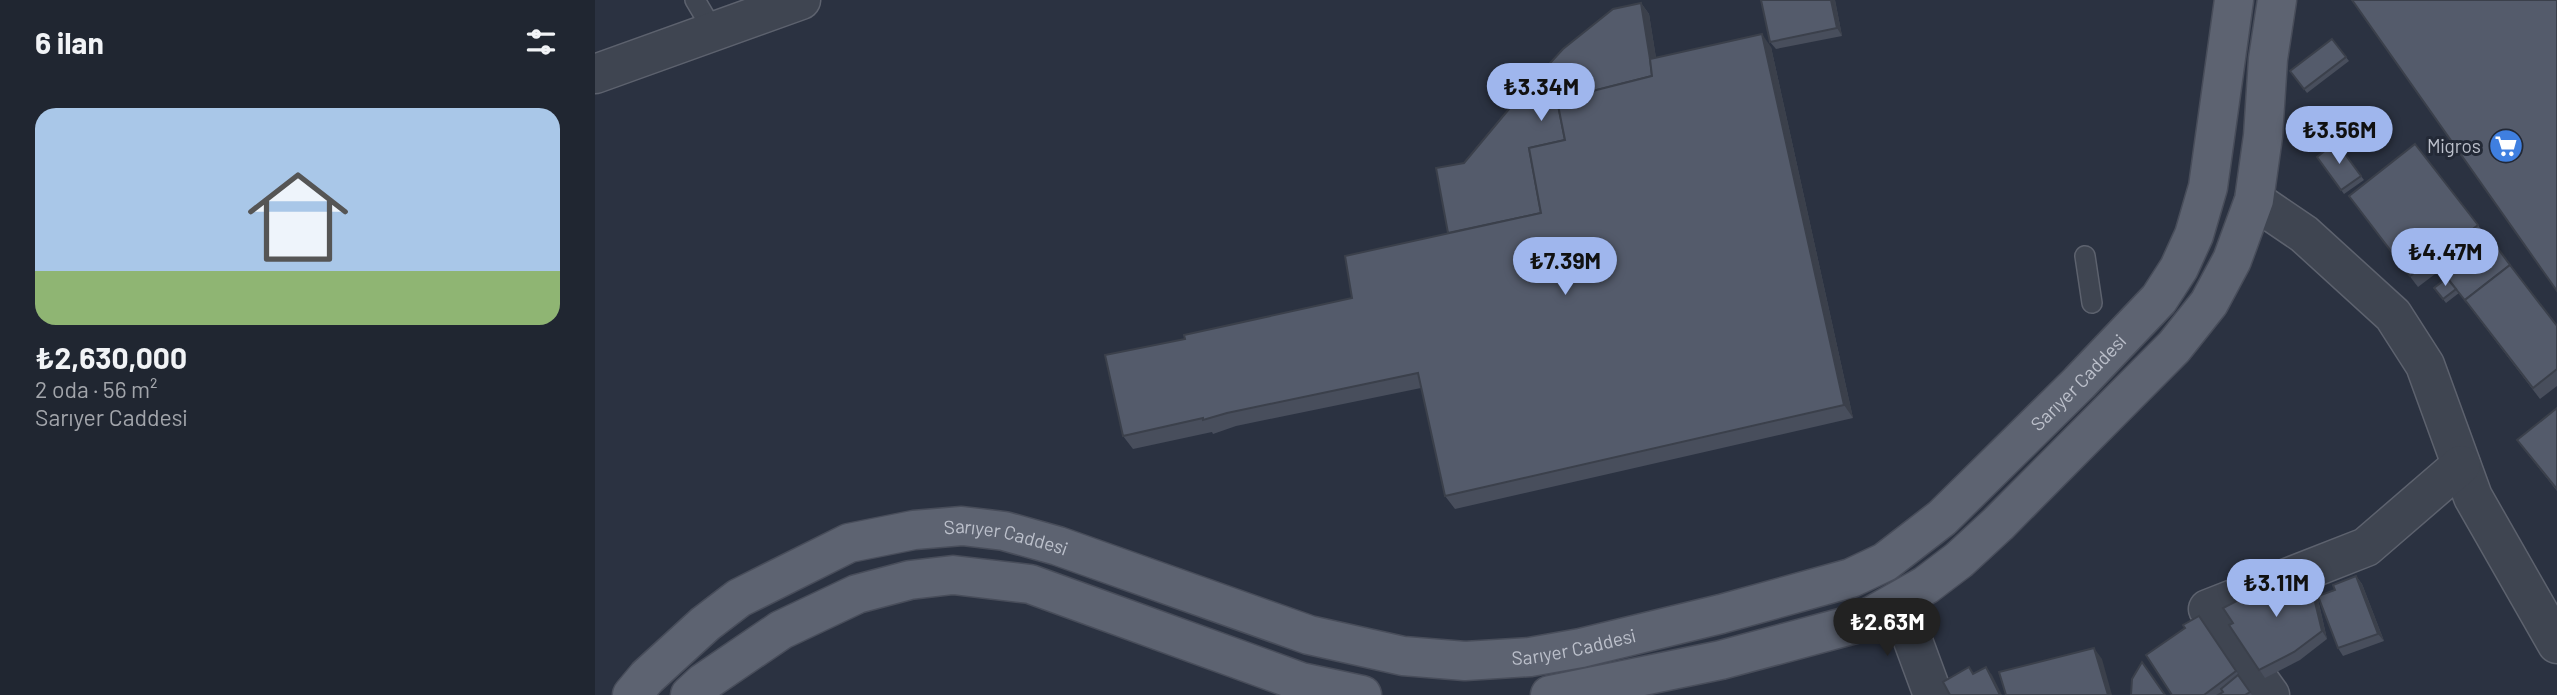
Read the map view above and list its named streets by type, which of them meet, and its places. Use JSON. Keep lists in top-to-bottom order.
{
  "streets": {
    "main road": ["Sarıyer Caddesi"]
  },
  "places": {
    "supermarket": ["Migros"]
  },
  "page": {
    "heading": "6 ilan",
    "price": [
      "₺3.34M",
      "₺3.56M",
      "₺4.47M",
      "₺7.39M",
      "₺3.11M",
      "₺2.63M"
    ],
    "list": [
      {
        "name": "₺2,630,000",
        "note": "2 oda · 56 m² · Sarıyer Caddesi"
      }
    ]
  }
}
